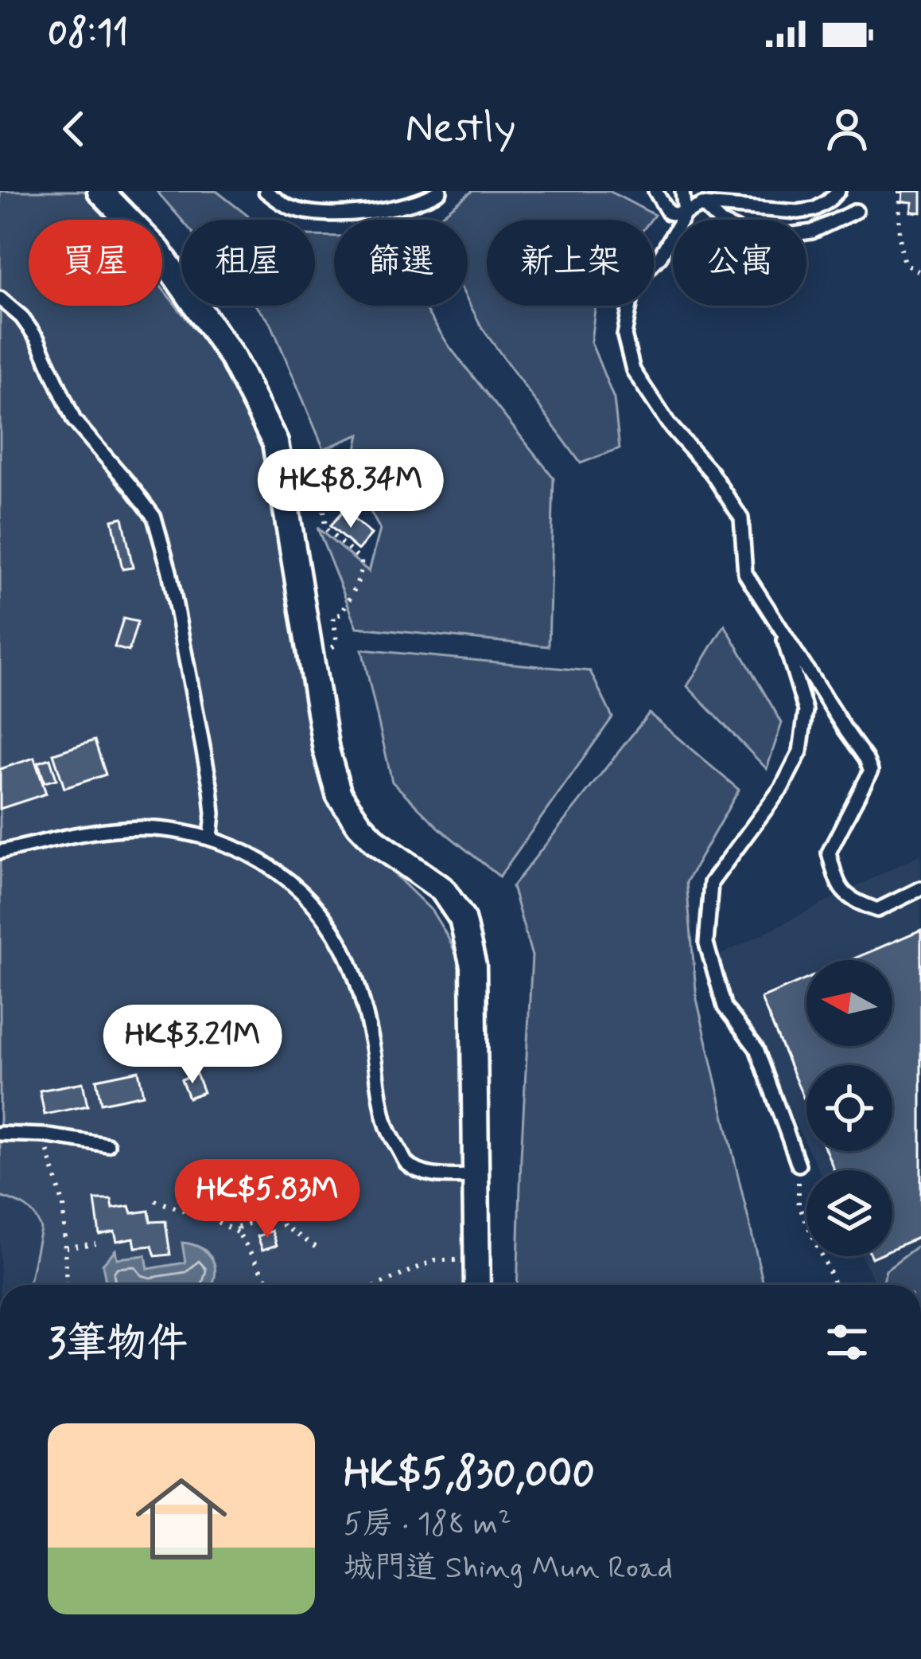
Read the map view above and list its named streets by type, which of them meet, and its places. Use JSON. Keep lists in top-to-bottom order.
{
  "north": "left",
  "page": {
    "status": "08:11",
    "header": "Nestly",
    "chip": [
      "買屋",
      "租屋",
      "篩選",
      "新上架",
      "公寓"
    ],
    "price": ["HK$8.34M", "HK$3.21M", "HK$5.83M"],
    "heading": "3筆物件",
    "list": [
      {
        "name": "HK$5,830,000",
        "note": "5房 · 188 m² · 城門道 Shing Mun Road"
      }
    ]
  }
}
